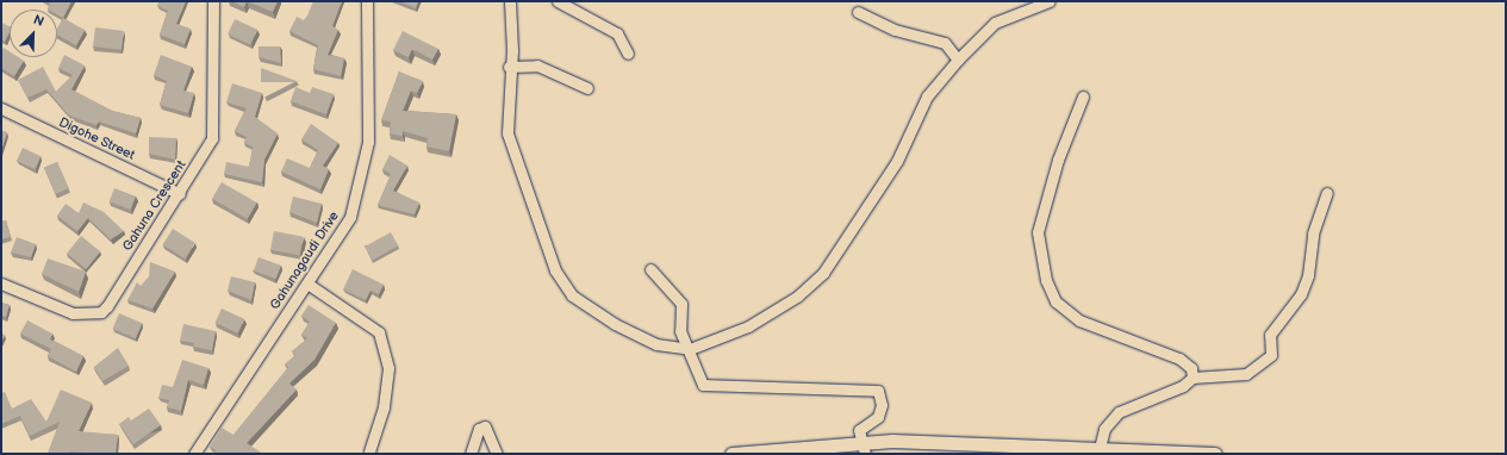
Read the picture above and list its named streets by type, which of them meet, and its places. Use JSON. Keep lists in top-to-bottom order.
{
  "streets": {
    "street": ["Digohe Street", "Gahuna Crescent", "Gahunagaudi Drive"]
  },
  "crossings": [
    ["Digohe Street", "Gahuna Crescent"]
  ],
  "north": "top right"
}
